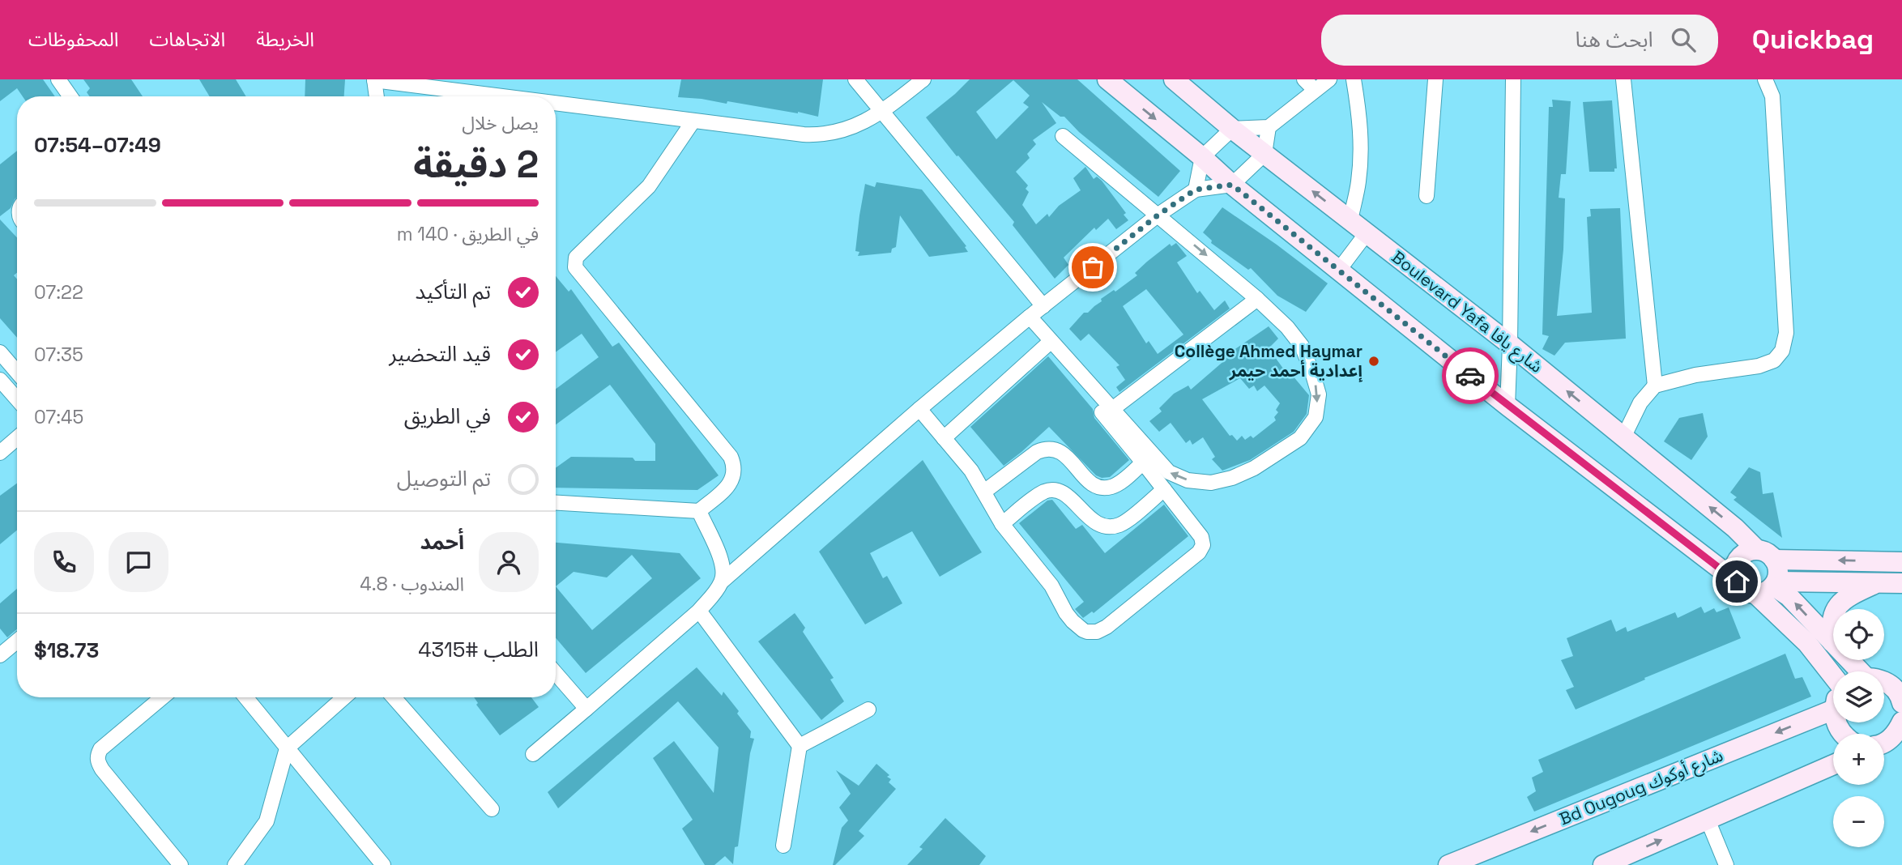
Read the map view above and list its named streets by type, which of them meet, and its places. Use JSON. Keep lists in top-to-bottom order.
{
  "streets": {
    "street": ["Boulevard Yafa شارع يافا", "Bd Ougoug شارع أوكوك"]
  },
  "places": ["Collège Ahmed Haymar إعدادية أحمد حيمر"],
  "page": {
    "header": "Quickbag",
    "search": "ابحث هنا",
    "nav": ["الخريطة", "الاتجاهات", "المحفوظات"],
    "heading": ["2 دقيقة", "يصل خلال", "07:49–07:54"],
    "panel": [
      "أحمد",
      "المندوب · 4.8",
      "الطلب #4315",
      "$18.73"
    ],
    "bar": "في الطريق · 140 m",
    "list": [
      ["تم التأكيد", "07:22"],
      ["قيد التحضير", "07:35"],
      ["في الطريق", "07:45"],
      "تم التوصيل"
    ],
    "map_buttons": ["+", "−"]
  }
}
